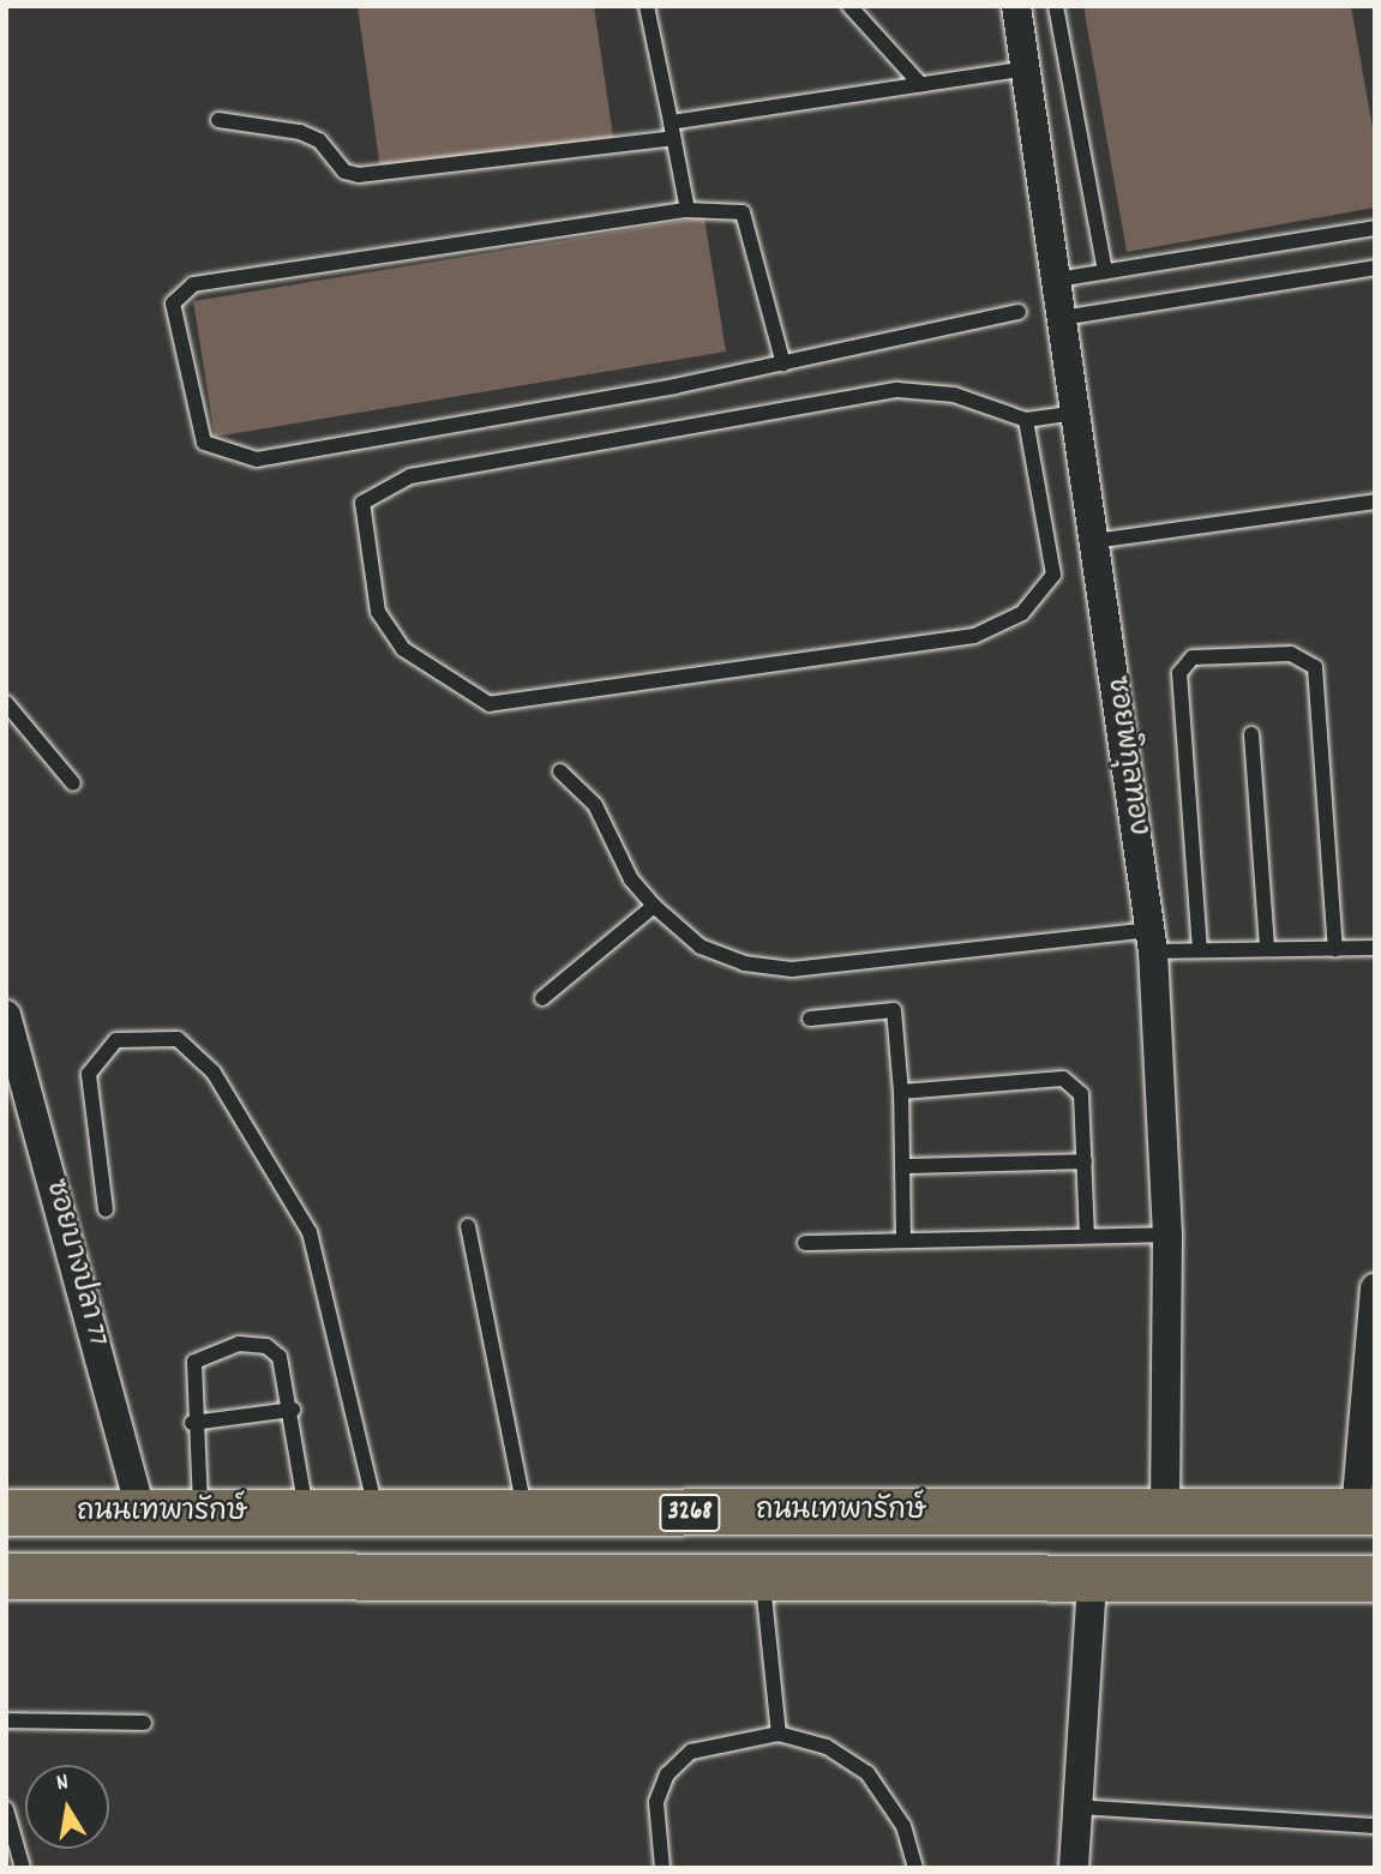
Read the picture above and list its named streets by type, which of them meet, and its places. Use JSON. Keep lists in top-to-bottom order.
{
  "streets": {
    "main road": ["3268", "ถนนเทพารักษ์"],
    "street": ["ซอยพิกุลทอง", "ซอยบางปลา 77"]
  },
  "crossings": [
    ["ซอยพิกุลทอง", "ถนนเทพารักษ์"],
    ["ซอยบางปลา 77", "ถนนเทพารักษ์"]
  ],
  "north": "top"
}
